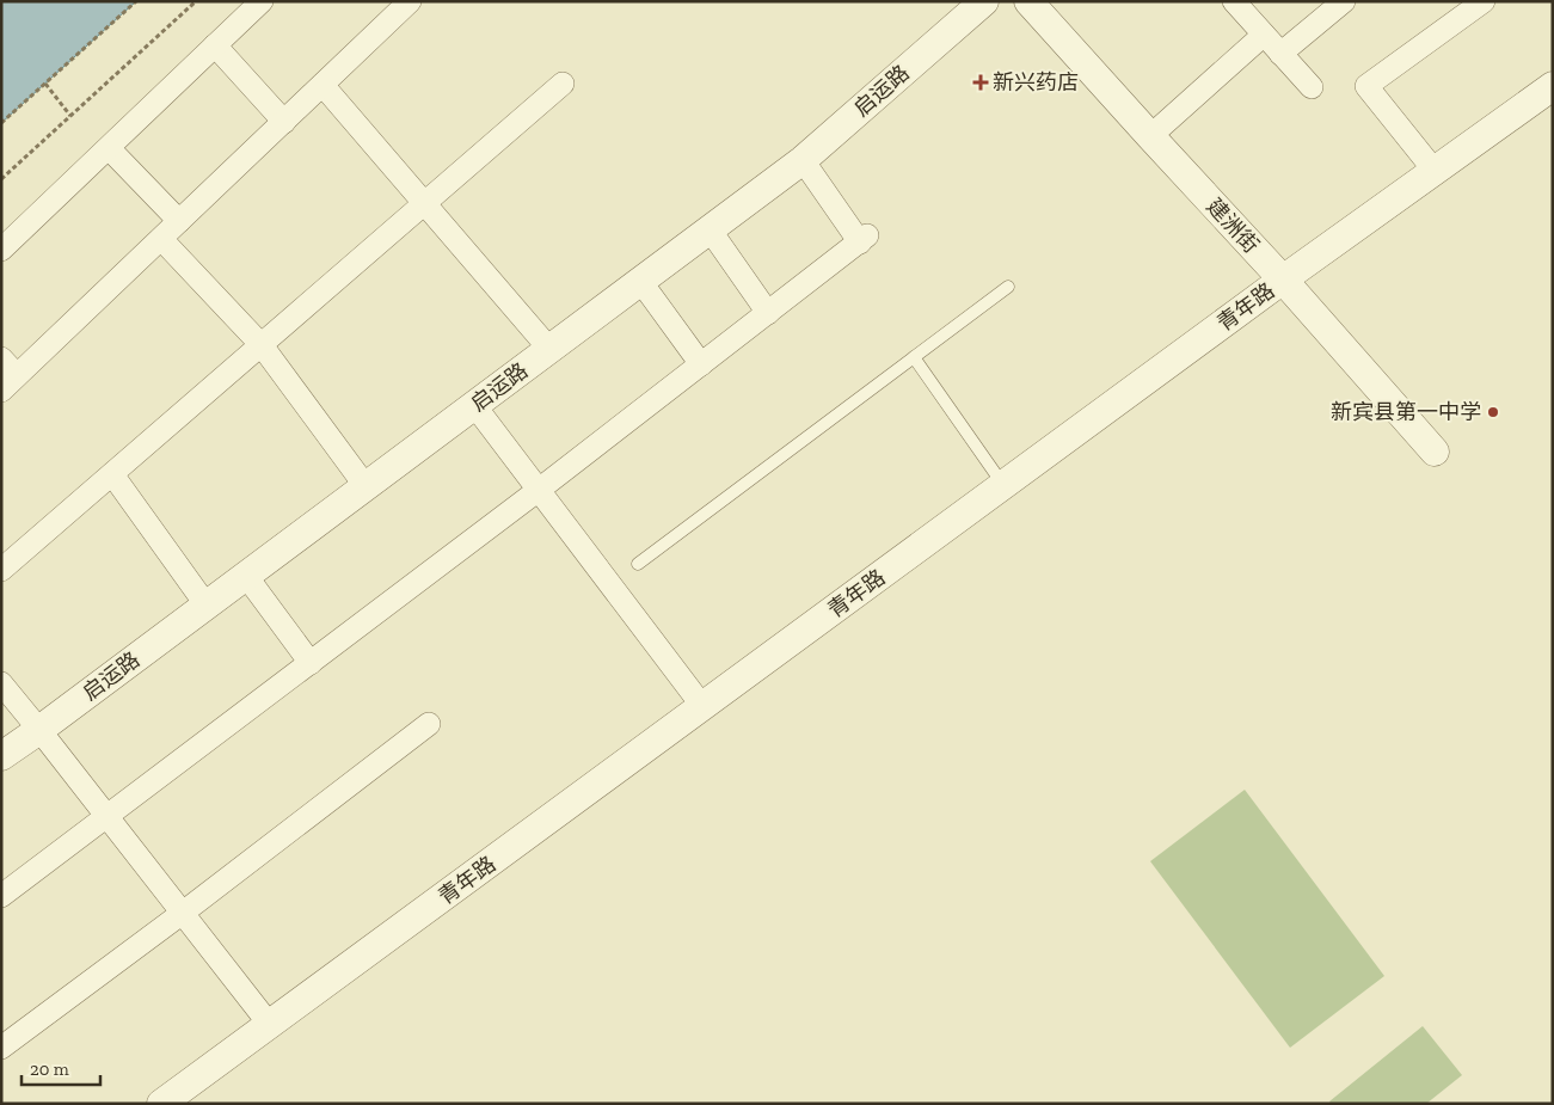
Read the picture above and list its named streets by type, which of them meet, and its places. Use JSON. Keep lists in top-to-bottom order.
{
  "streets": {
    "street": ["启运路", "建洲街", "青年路"]
  },
  "crossings": [
    ["建洲街", "青年路"]
  ],
  "places": {
    "health": ["新兴药店"],
    "other": ["新宾县第一中学"]
  },
  "scale_bar": "20 m"
}
